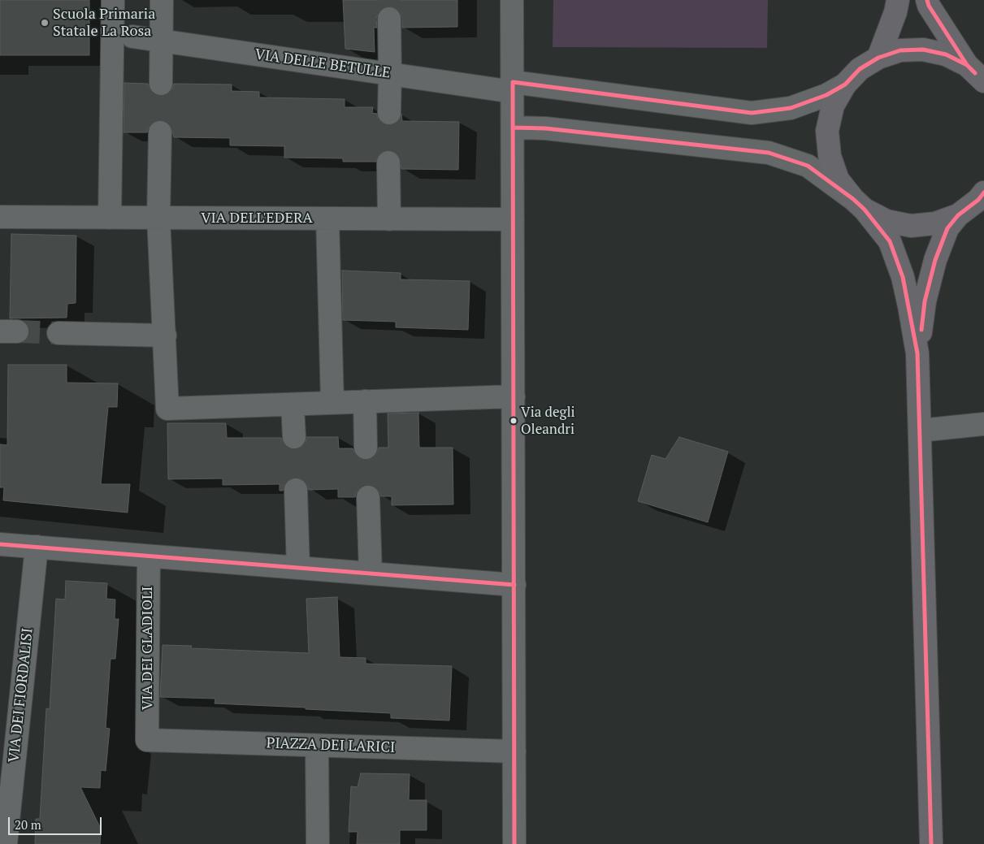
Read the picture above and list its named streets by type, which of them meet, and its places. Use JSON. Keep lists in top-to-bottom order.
{
  "streets": {
    "street": [
      "VIA DELLE BETULLE",
      "VIA DELL'EDERA",
      "VIA DEI GLADIOLI",
      "VIA DEI FIORDALISI",
      "PIAZZA DEI LARICI"
    ]
  },
  "crossings": [
    ["VIA DEI GLADIOLI", "PIAZZA DEI LARICI"]
  ],
  "places": ["Scuola Primaria Statale La Rosa", "Via degli Oleandri"],
  "scale_bar": "20 m"
}
